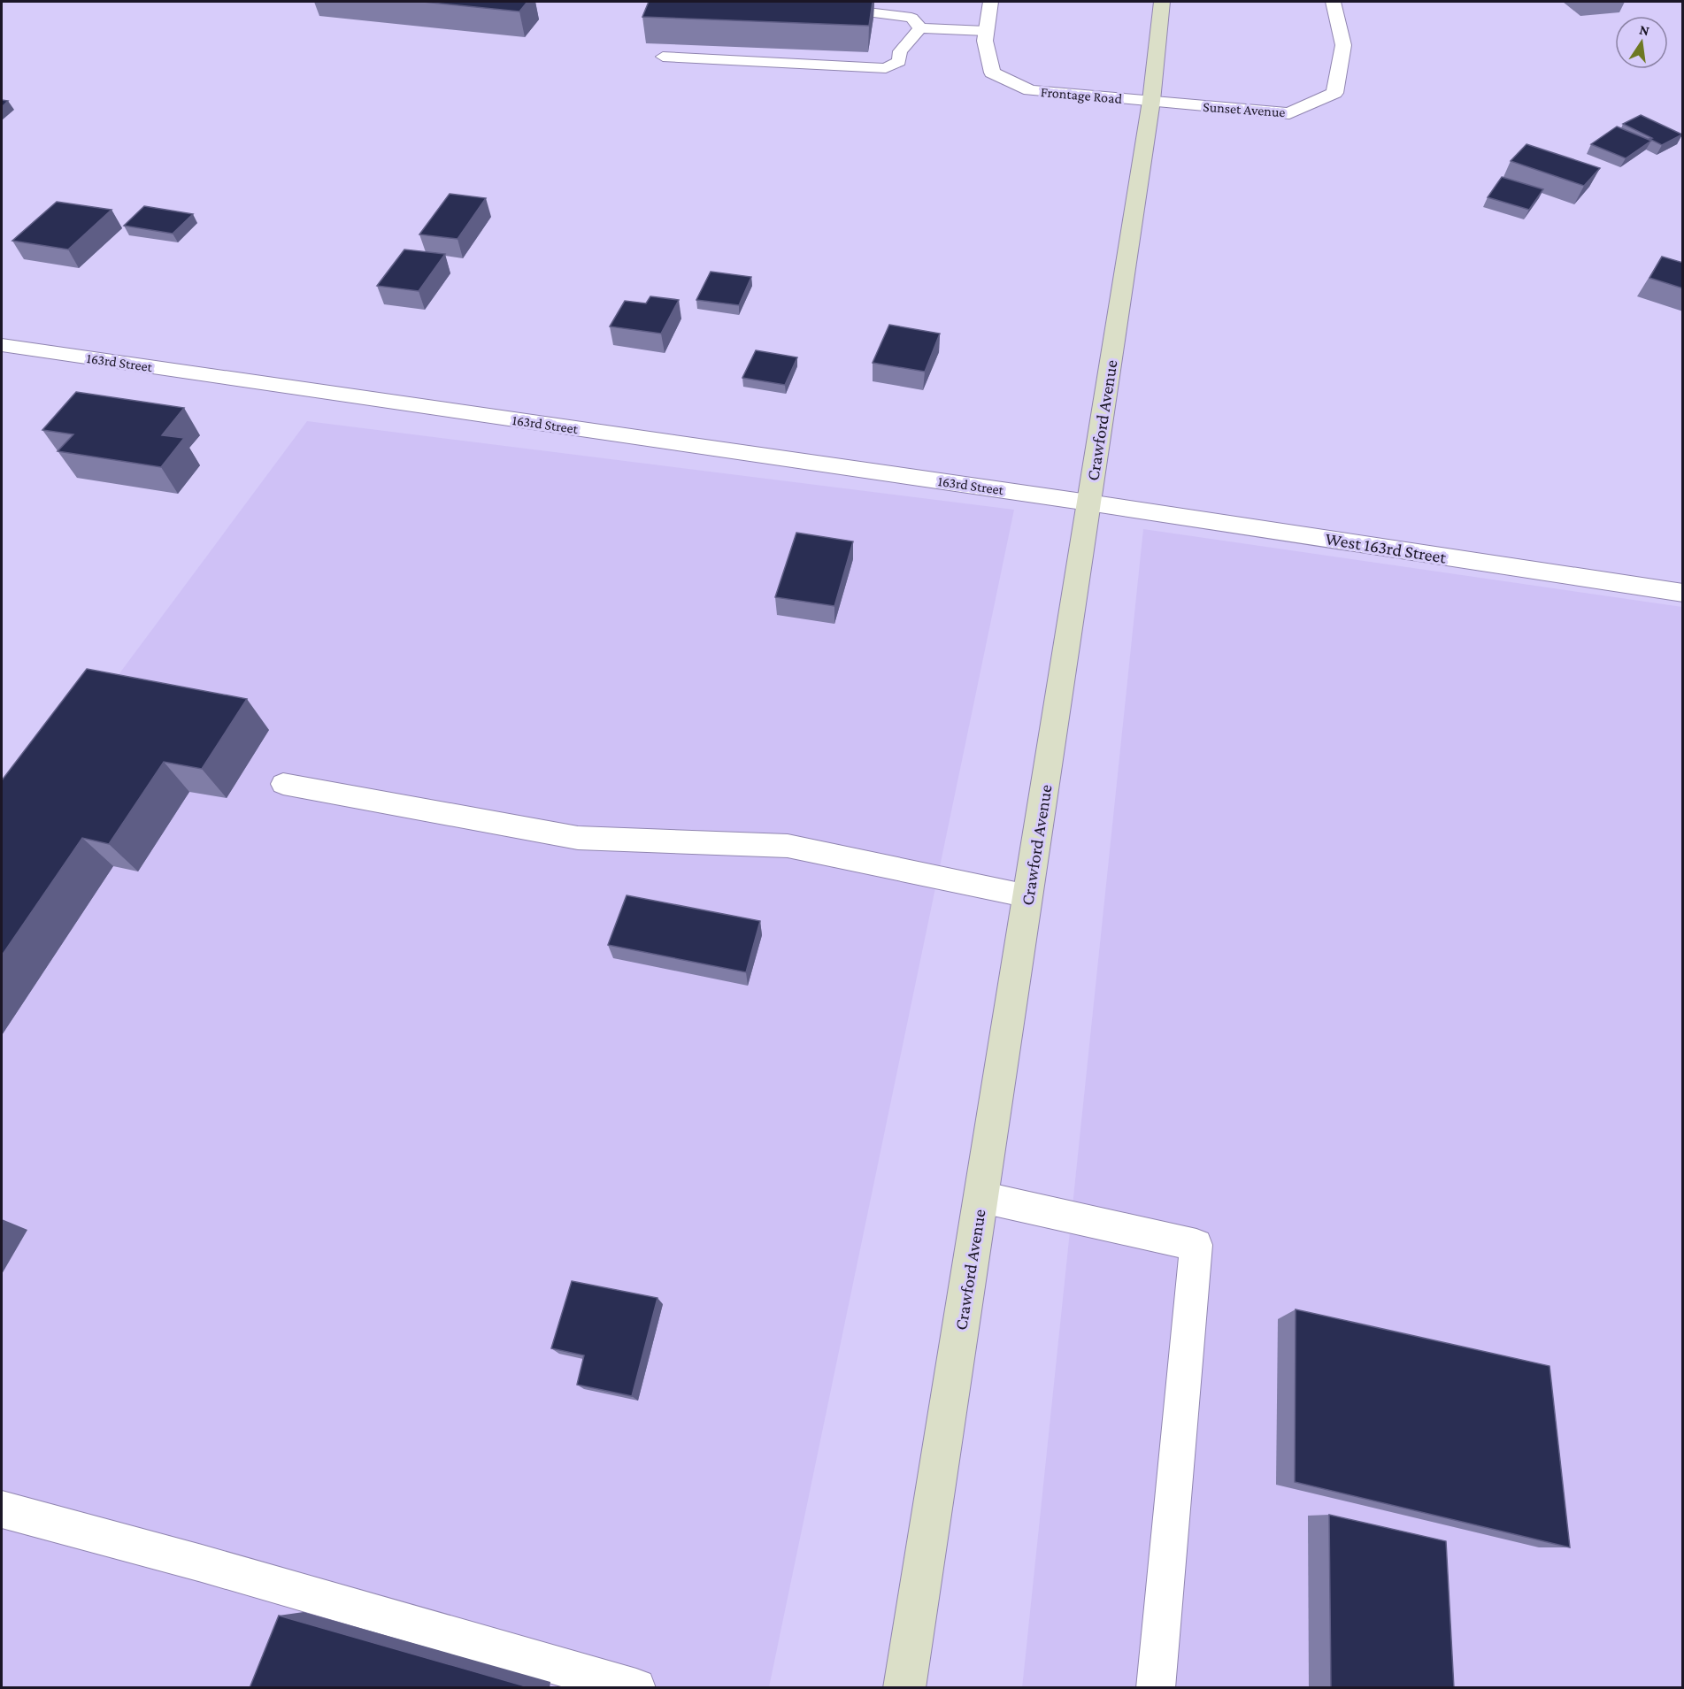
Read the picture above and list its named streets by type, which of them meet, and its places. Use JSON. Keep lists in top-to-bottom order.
{
  "streets": {
    "main road": ["Crawford Avenue"],
    "street": [
      "Frontage Road",
      "Sunset Avenue",
      "163rd Street",
      "West 163rd Street"
    ]
  },
  "crossings": [
    ["Frontage Road", "Sunset Avenue"],
    ["Frontage Road", "Crawford Avenue"],
    ["Sunset Avenue", "Crawford Avenue"],
    ["163rd Street", "Crawford Avenue"],
    ["163rd Street", "West 163rd Street"],
    ["Crawford Avenue", "West 163rd Street"]
  ],
  "north": "top"
}
